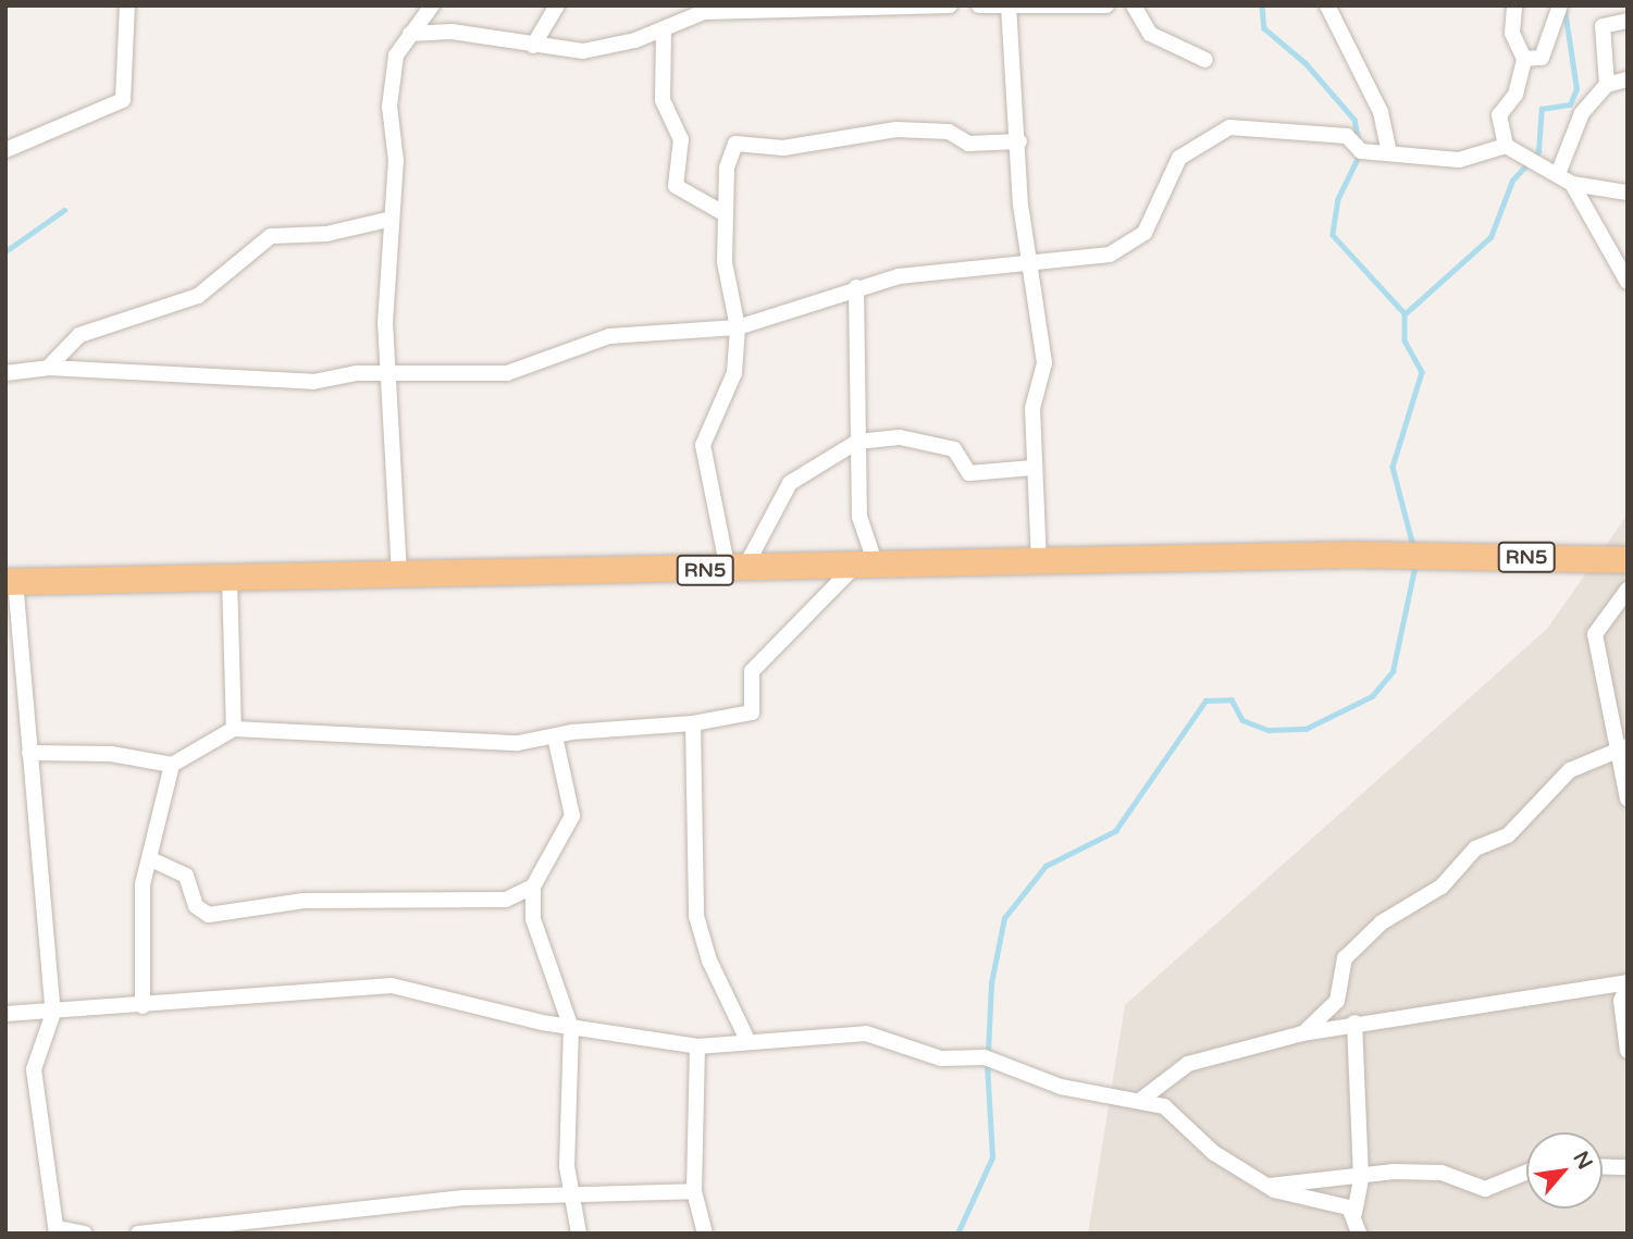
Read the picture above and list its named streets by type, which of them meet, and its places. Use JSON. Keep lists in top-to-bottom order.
{
  "streets": {
    "highway": ["RN5"]
  },
  "north": "top right"
}
